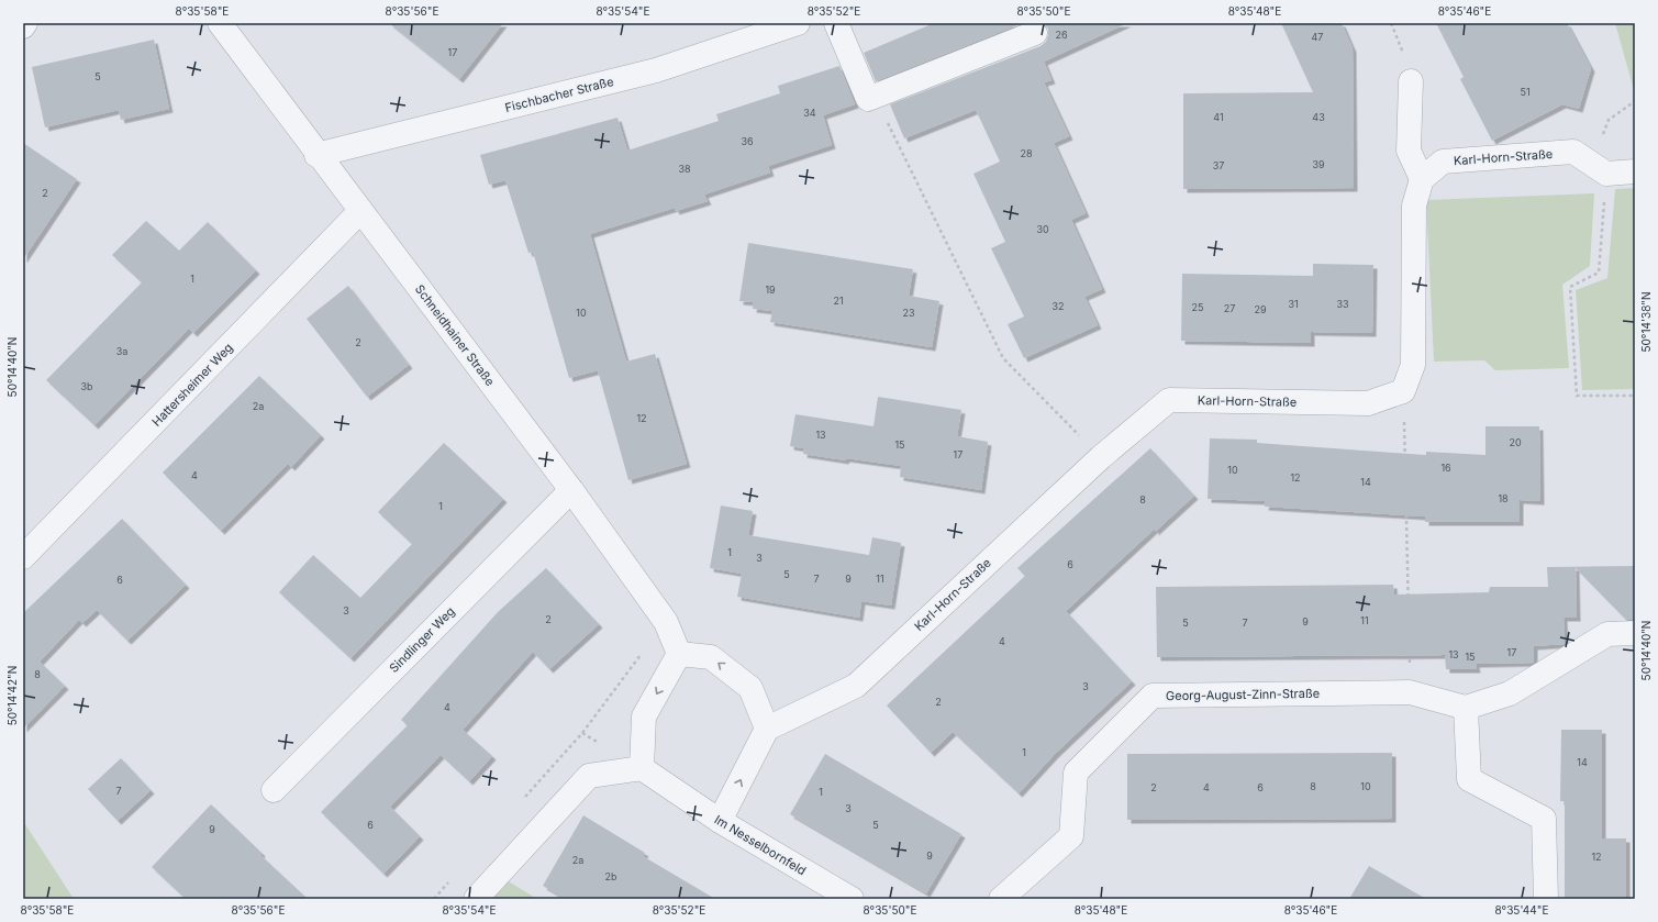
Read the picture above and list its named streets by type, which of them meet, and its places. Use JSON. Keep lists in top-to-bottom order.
{
  "streets": {
    "street": [
      "Fischbacher Straße",
      "Karl-Horn-Straße",
      "Schneidhainer Straße",
      "Hattersheimer Weg",
      "Sindlinger Weg",
      "Georg-August-Zinn-Straße",
      "Im Nesselbornfeld"
    ]
  },
  "crossings": [
    ["Fischbacher Straße", "Schneidhainer Straße"],
    ["Karl-Horn-Straße", "Schneidhainer Straße"],
    ["Karl-Horn-Straße", "Im Nesselbornfeld"],
    ["Schneidhainer Straße", "Hattersheimer Weg"],
    ["Schneidhainer Straße", "Sindlinger Weg"],
    ["Schneidhainer Straße", "Im Nesselbornfeld"]
  ],
  "house_numbers": [
    "26",
    "47",
    "17",
    "5",
    "51",
    "34",
    "41",
    "43",
    "36",
    "28",
    "39",
    "37",
    "38",
    "2",
    "30",
    "1",
    "19",
    "21",
    "31",
    "33",
    "32",
    "25",
    "27",
    "29",
    "10",
    "23",
    "2",
    "3a",
    "3b",
    "2a",
    "12",
    "13",
    "20",
    "15",
    "17",
    "16",
    "10",
    "4",
    "12",
    "14",
    "18",
    "8",
    "1",
    "1",
    "3",
    "6",
    "5",
    "7",
    "9",
    "11",
    "6",
    "3",
    "2",
    "11",
    "9",
    "5",
    "7",
    "4",
    "17",
    "13",
    "15",
    "8",
    "3",
    "2",
    "4",
    "1",
    "14",
    "8",
    "10",
    "2",
    "4",
    "6",
    "7",
    "1",
    "3",
    "6",
    "5",
    "9",
    "9",
    "12",
    "2a",
    "2b"
  ],
  "coordinates": [
    "8°35'58\"E",
    "8°35'56\"E",
    "8°35'54\"E",
    "8°35'52\"E",
    "8°35'50\"E",
    "8°35'48\"E",
    "8°35'46\"E",
    "50°14'38\"N",
    "50°14'40\"N",
    "50°14'42\"N",
    "8°35'44\"E"
  ]
}
